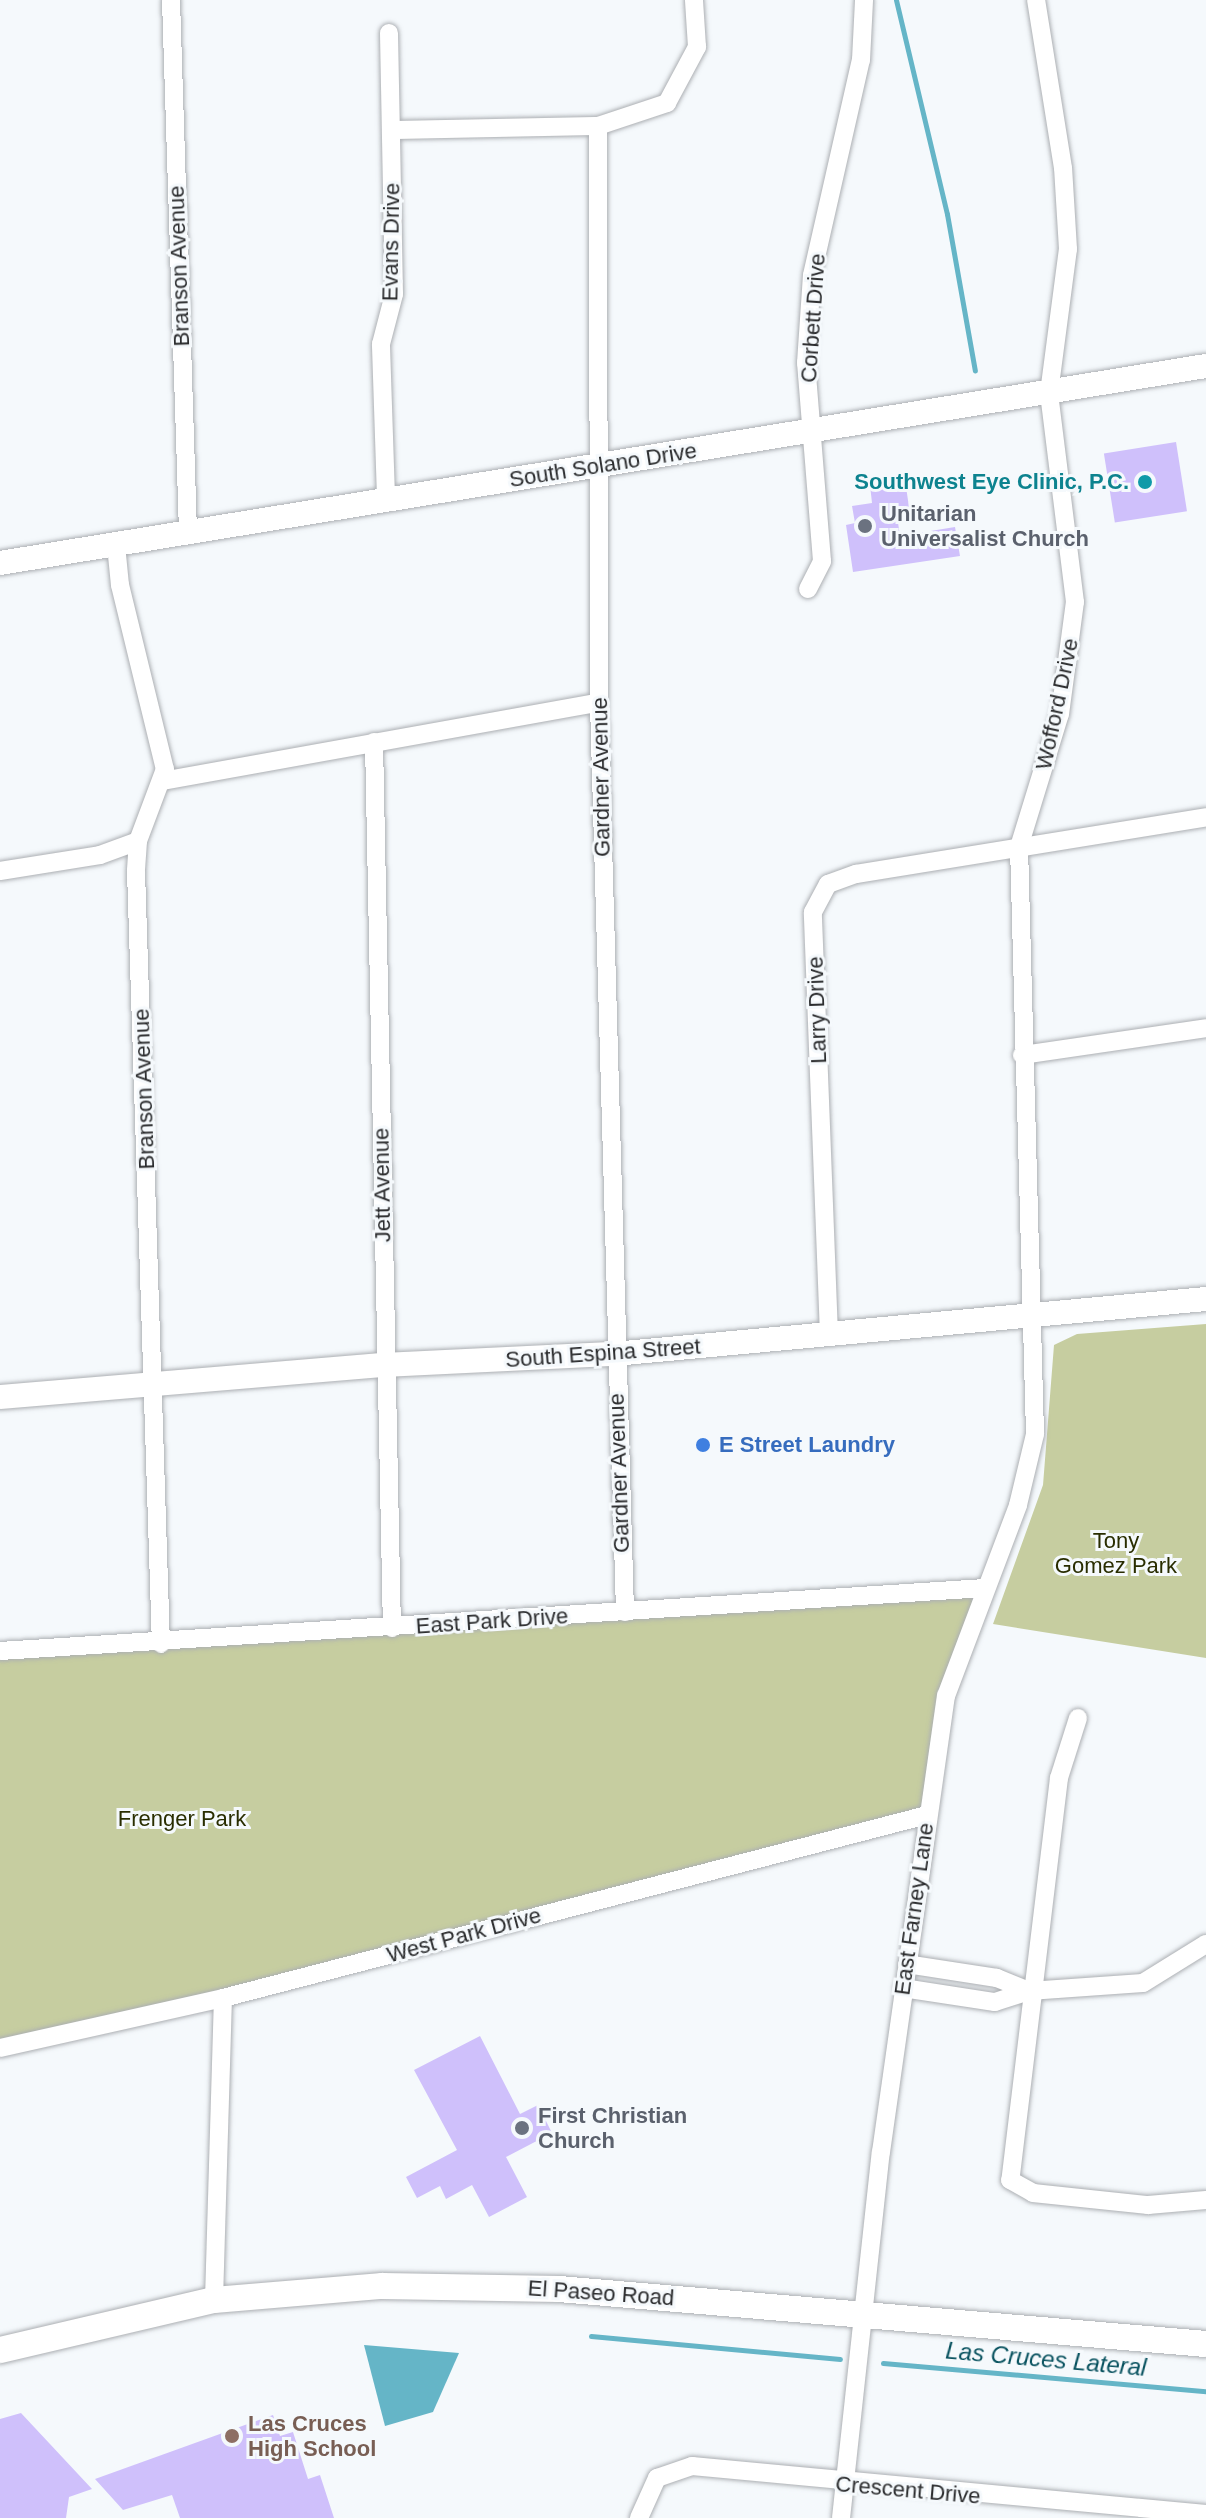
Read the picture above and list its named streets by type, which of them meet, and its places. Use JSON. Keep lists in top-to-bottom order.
{
  "streets": {
    "main road": ["El Paseo Road"],
    "street": [
      "Evans Drive",
      "Branson Avenue",
      "Corbett Drive",
      "South Solano Drive",
      "Wofford Drive",
      "Gardner Avenue",
      "Larry Drive",
      "Jett Avenue",
      "South Espina Street",
      "East Park Drive",
      "East Farney Lane",
      "West Park Drive",
      "Crescent Drive"
    ]
  },
  "crossings": [
    ["Evans Drive", "South Solano Drive"],
    ["Branson Avenue", "South Solano Drive"],
    ["Branson Avenue", "South Espina Street"],
    ["Branson Avenue", "East Park Drive"],
    ["Corbett Drive", "South Solano Drive"],
    ["South Solano Drive", "Wofford Drive"],
    ["South Solano Drive", "Gardner Avenue"],
    ["Wofford Drive", "Larry Drive"],
    ["Wofford Drive", "South Espina Street"],
    ["Wofford Drive", "East Farney Lane"],
    ["Gardner Avenue", "South Espina Street"],
    ["Gardner Avenue", "East Park Drive"],
    ["Larry Drive", "South Espina Street"],
    ["Jett Avenue", "South Espina Street"],
    ["Jett Avenue", "East Park Drive"],
    ["South Espina Street", "East Farney Lane"],
    ["East Park Drive", "East Farney Lane"],
    ["East Farney Lane", "West Park Drive"],
    ["East Farney Lane", "El Paseo Road"],
    ["East Farney Lane", "Crescent Drive"]
  ],
  "water": ["Las Cruces Lateral"],
  "parks": ["Tony Gomez Park", "Frenger Park"],
  "places": [
    "Southwest Eye Clinic, P.C.",
    "Unitarian Universalist Church",
    "E Street Laundry",
    "First Christian Church",
    "Las Cruces High School"
  ]
}
